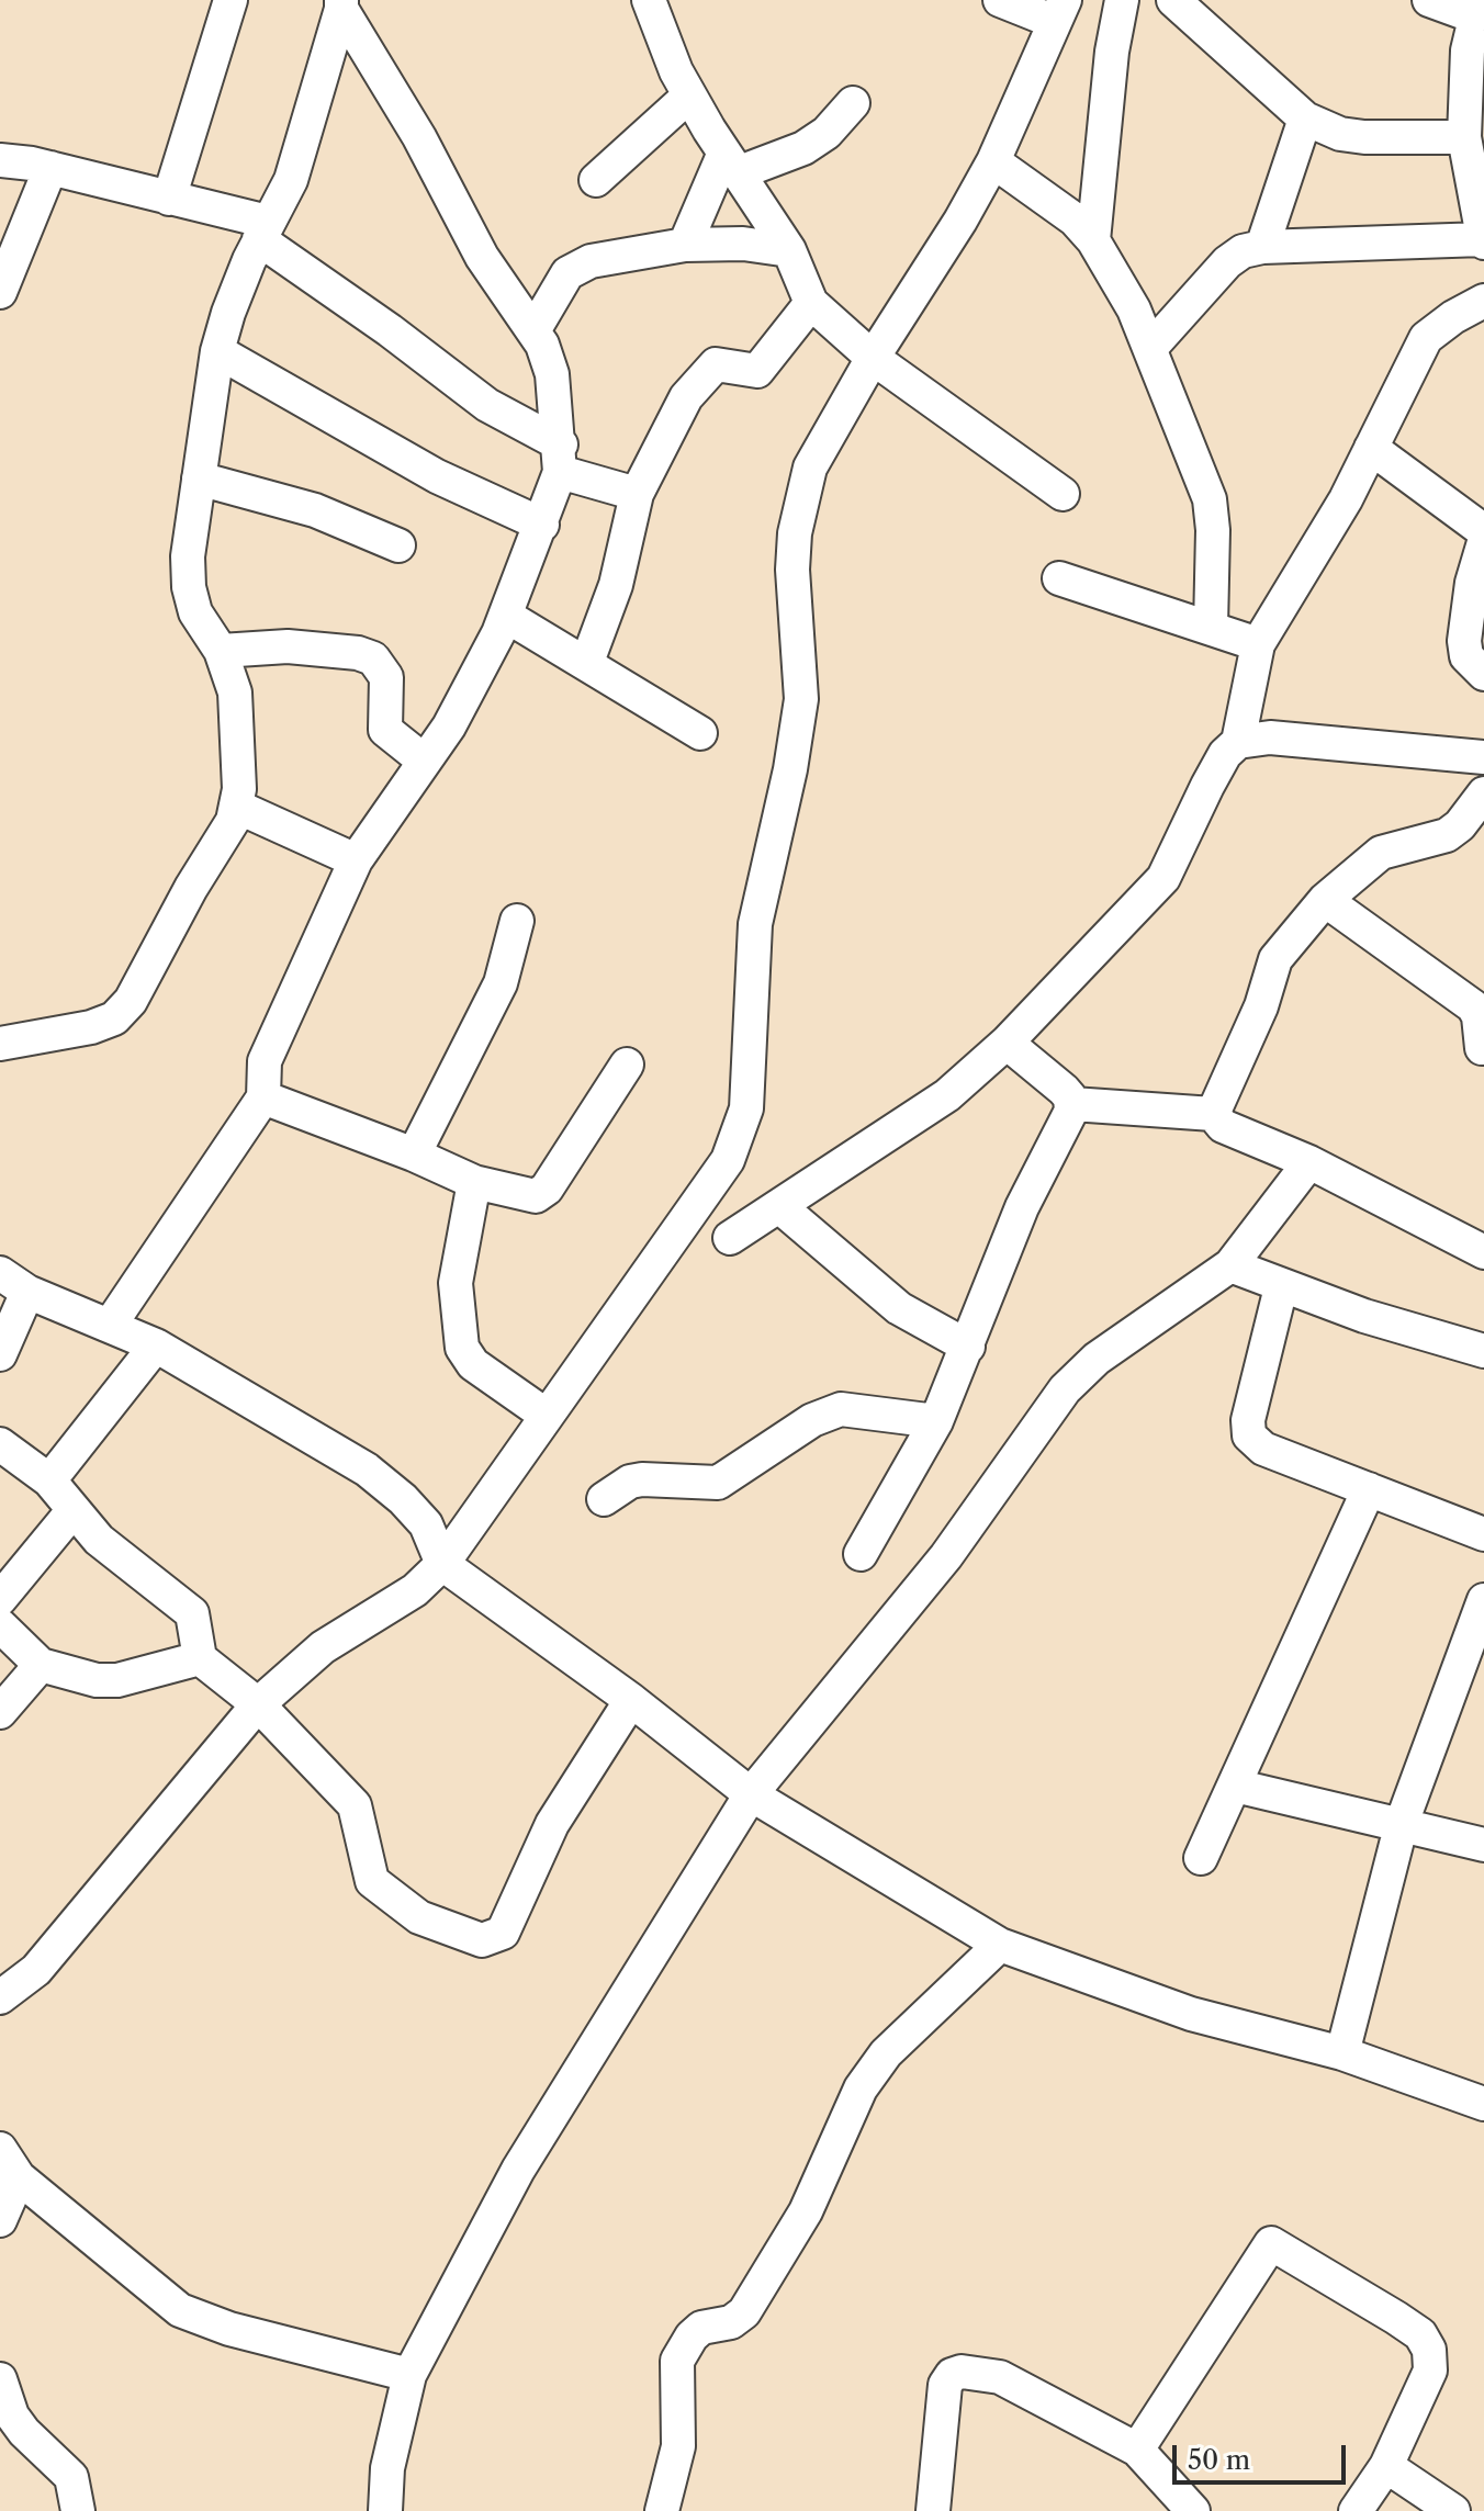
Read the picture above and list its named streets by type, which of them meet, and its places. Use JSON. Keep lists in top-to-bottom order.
{
  "scale_bar": "50 m"
}
